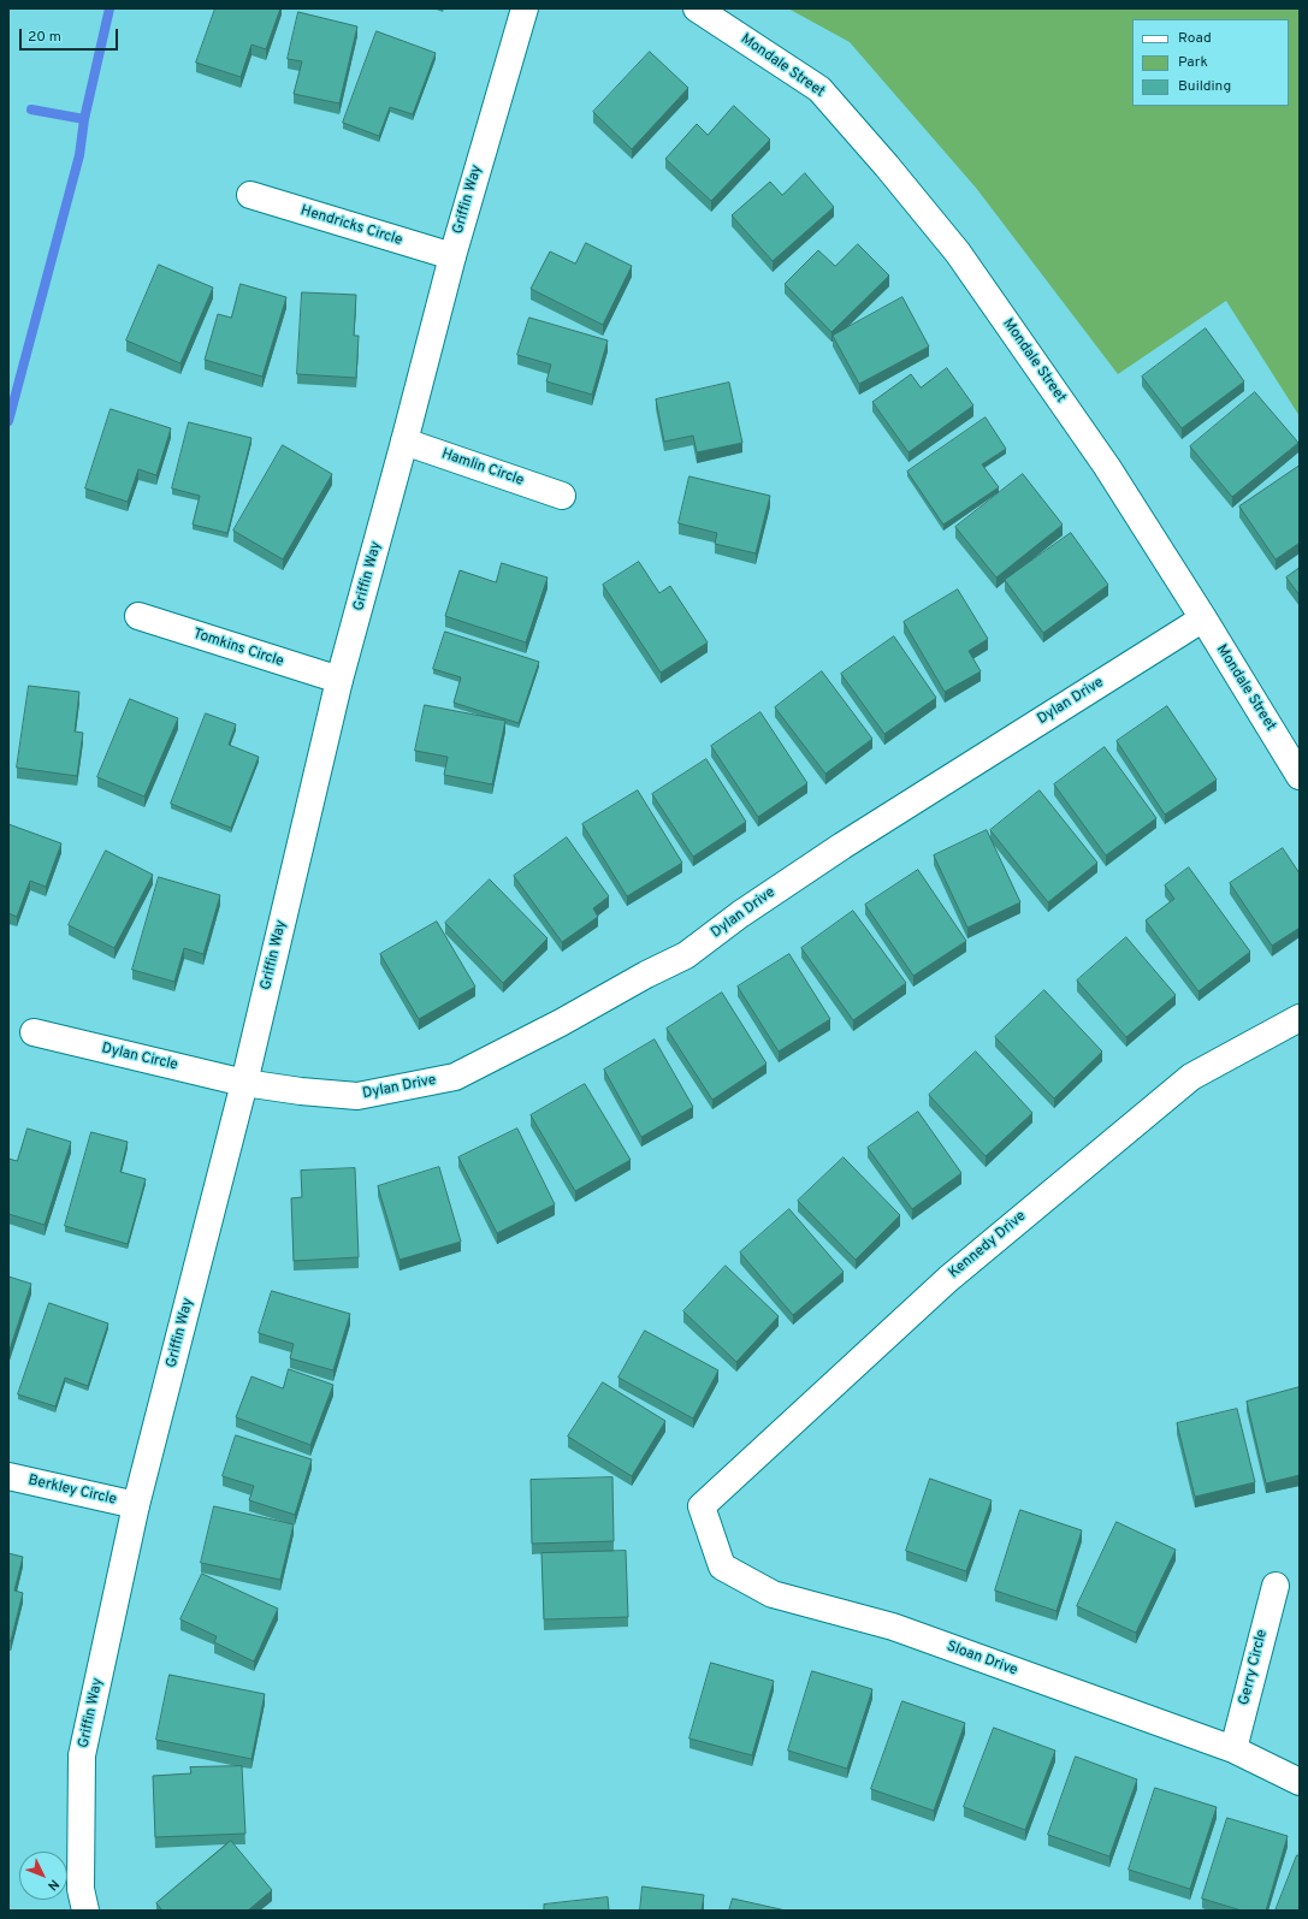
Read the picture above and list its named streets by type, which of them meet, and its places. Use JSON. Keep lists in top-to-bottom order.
{
  "streets": {
    "street": [
      "Mondale Street",
      "Griffin Way",
      "Hendricks Circle",
      "Hamlin Circle",
      "Tomkins Circle",
      "Dylan Drive",
      "Dylan Circle",
      "Kennedy Drive",
      "Berkley Circle",
      "Sloan Drive",
      "Gerry Circle"
    ]
  },
  "crossings": [
    ["Mondale Street", "Dylan Drive"],
    ["Griffin Way", "Hendricks Circle"],
    ["Griffin Way", "Hamlin Circle"],
    ["Griffin Way", "Tomkins Circle"],
    ["Griffin Way", "Dylan Drive"],
    ["Griffin Way", "Dylan Circle"],
    ["Griffin Way", "Berkley Circle"],
    ["Dylan Drive", "Dylan Circle"],
    ["Kennedy Drive", "Sloan Drive"],
    ["Sloan Drive", "Gerry Circle"]
  ],
  "legend": ["Road", "Park", "Building"],
  "scale_bar": "20 m",
  "north": "bottom right"
}
